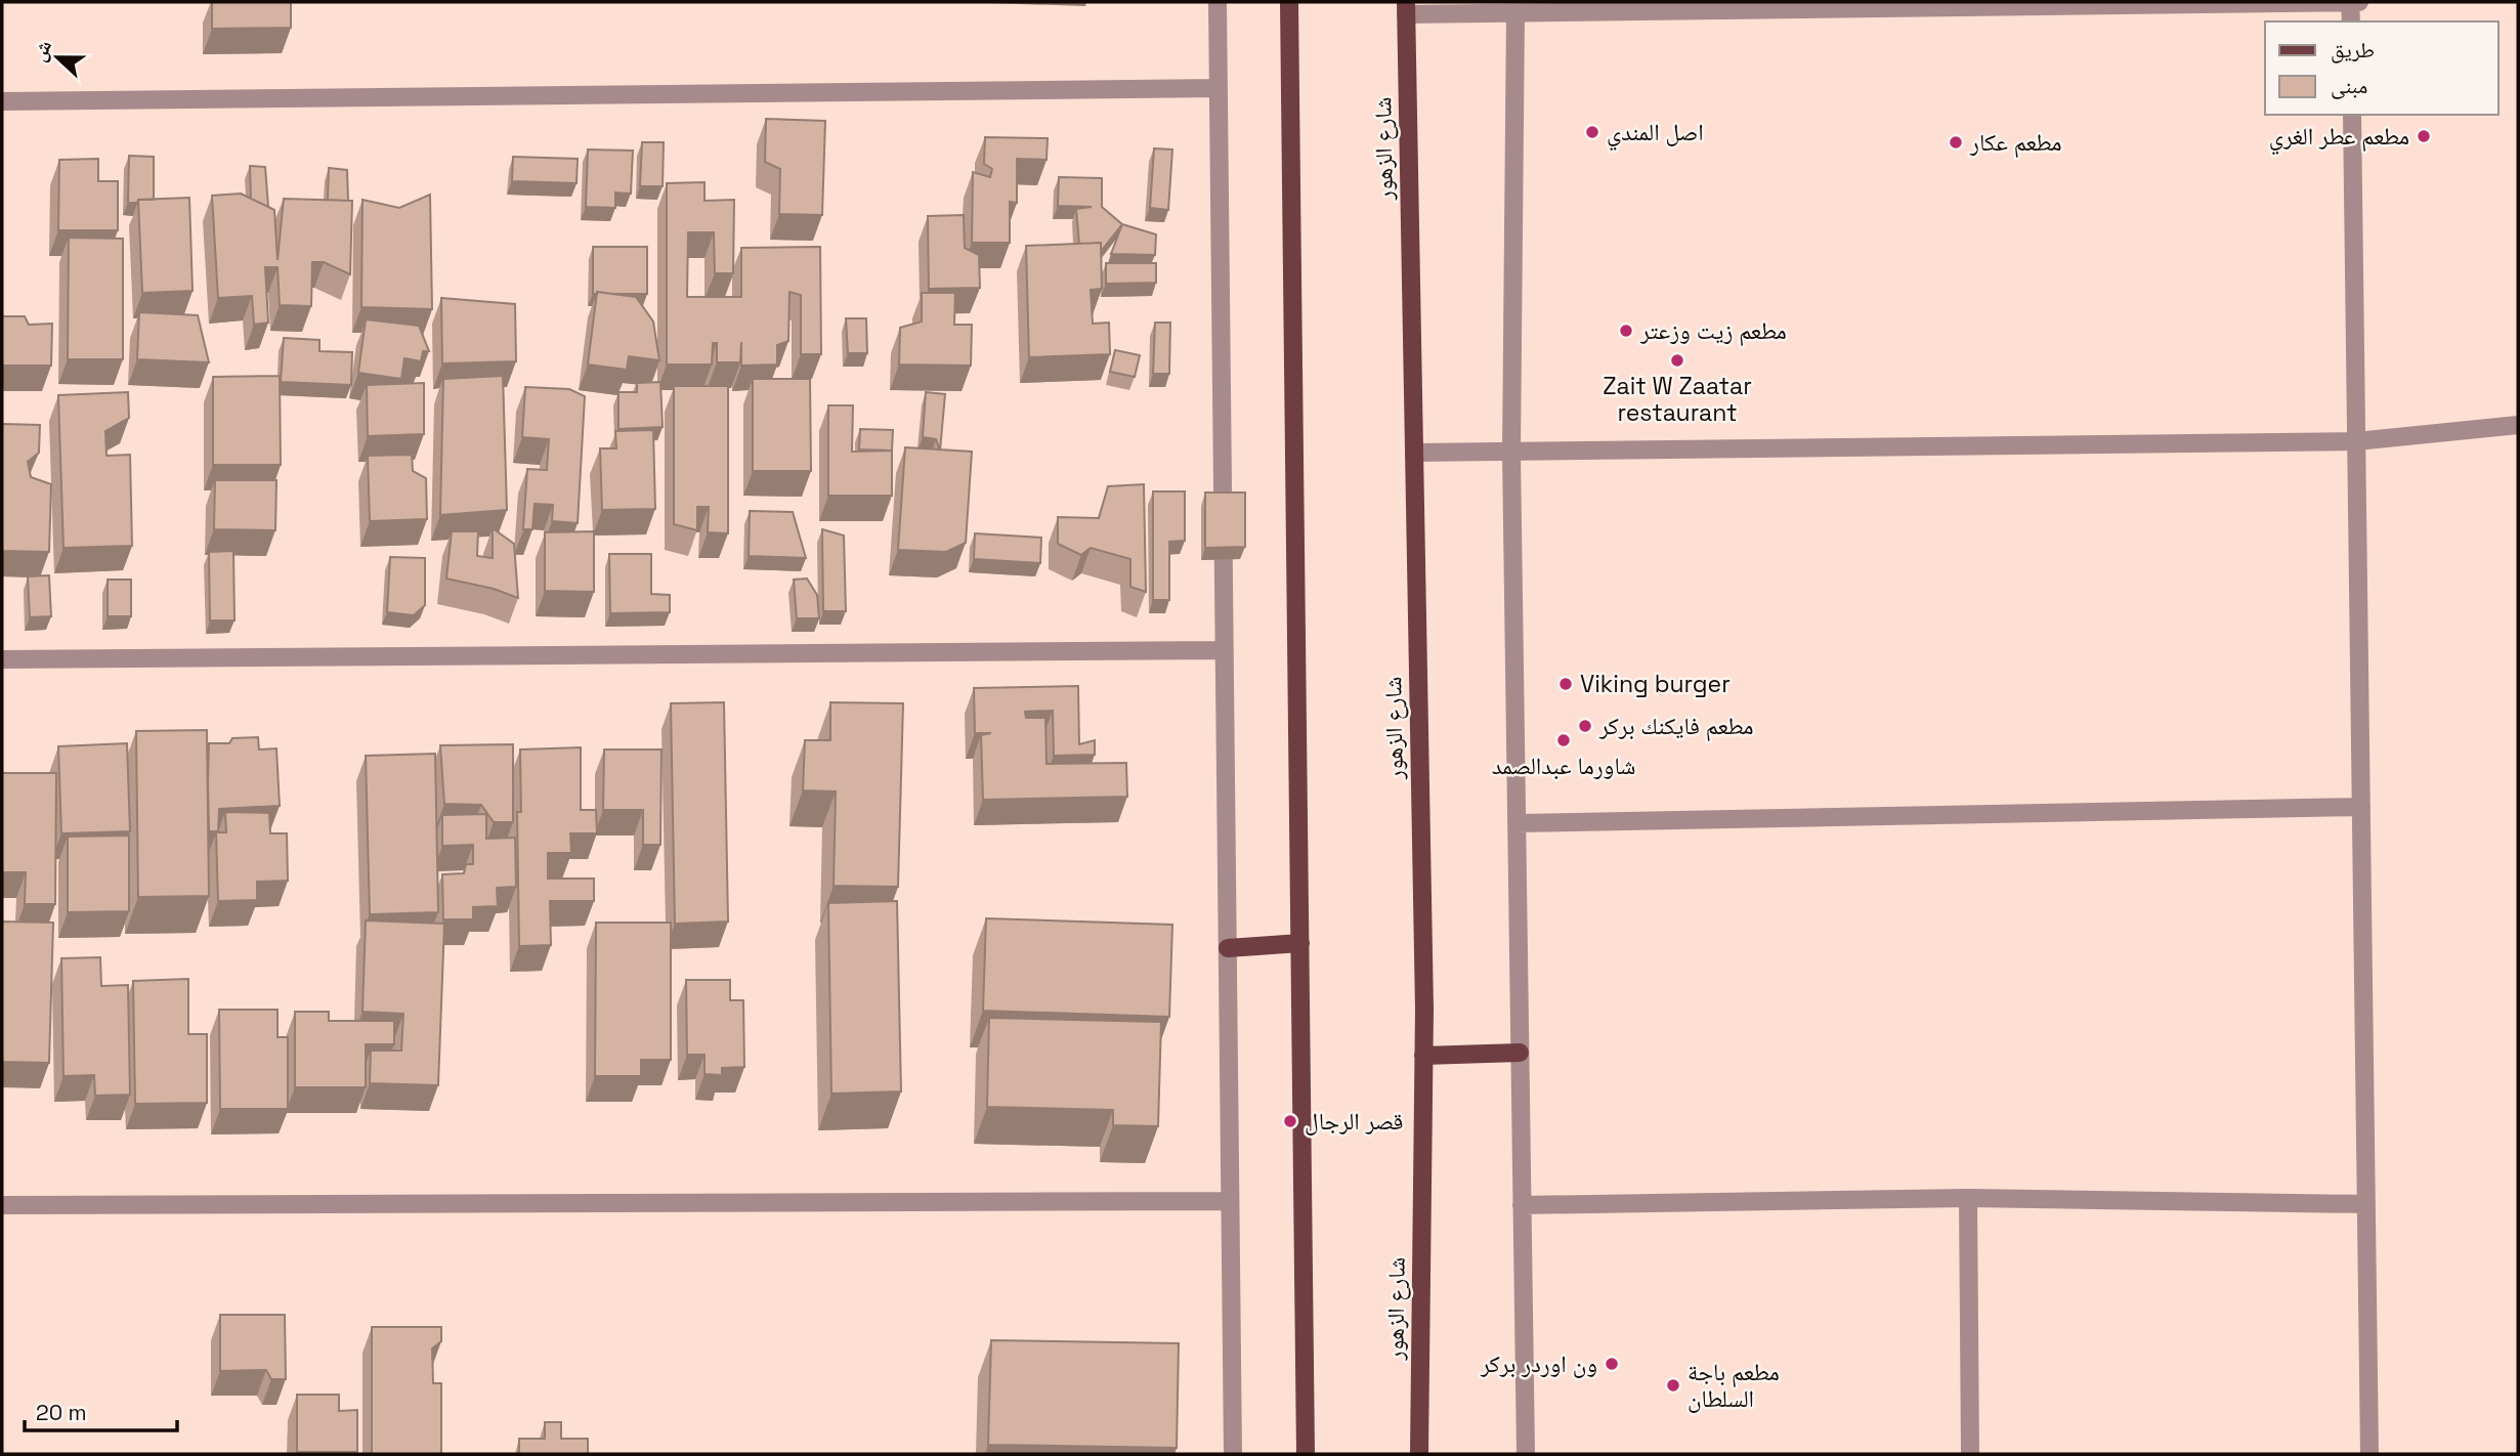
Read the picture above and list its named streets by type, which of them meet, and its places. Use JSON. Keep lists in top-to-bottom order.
{
  "streets": {
    "main road": ["شارع الزهور"]
  },
  "places": [
    "اصل المندي",
    "مطعم عطر الغري",
    "مطعم عكار",
    "مطعم زيت وزعتر",
    "Zait W Zaatar restaurant",
    "Viking burger",
    "مطعم فايكنك بركر",
    "شاورما عبدالصمد",
    "قصر الرجال",
    "ون اوردر بركر",
    "مطعم باجة السلطان"
  ],
  "legend": ["طريق", "مبنى"],
  "scale_bar": "20 m",
  "north": "left"
}
